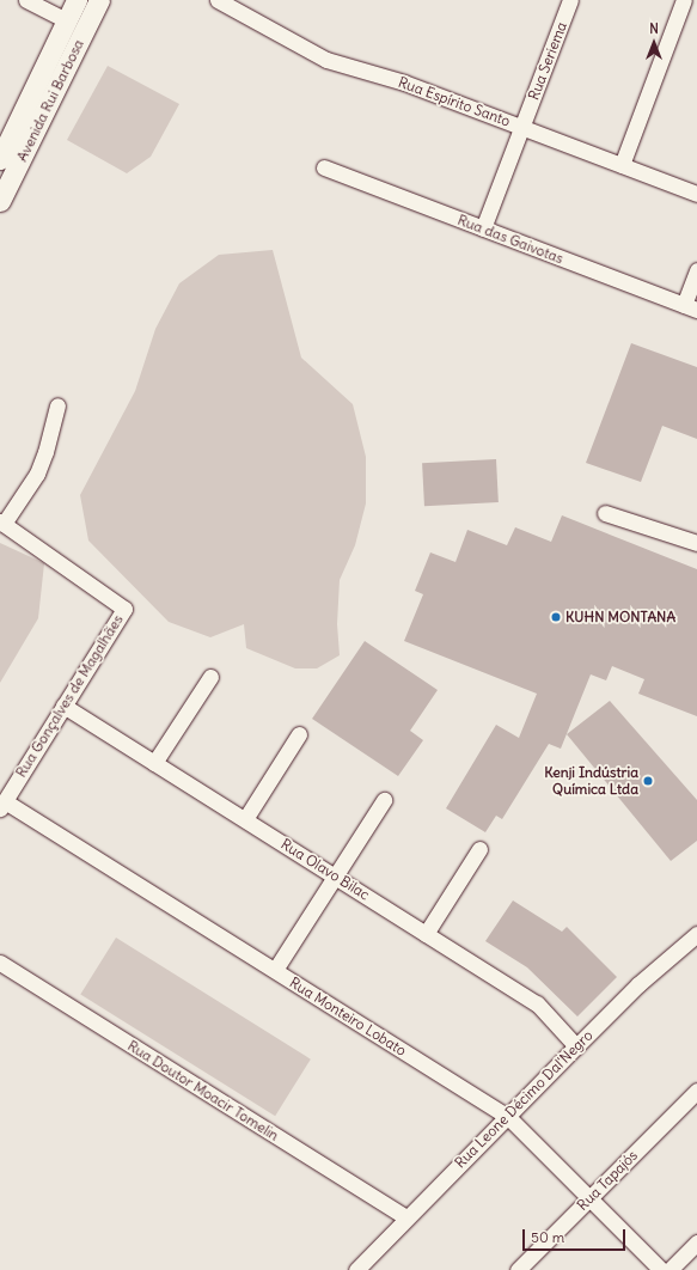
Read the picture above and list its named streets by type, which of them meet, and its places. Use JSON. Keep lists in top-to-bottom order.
{
  "streets": {
    "main road": ["Avenida Rui Barbosa"],
    "street": [
      "Rua Seriema",
      "Rua Espírito Santo",
      "Rua das Gaivotas",
      "Rua Gonçalves de Magalhães",
      "Rua Olavo Bilac",
      "Rua Monteiro Lobato",
      "Rua Doutor Moacir Tomelin",
      "Rua Leone Décimo Dal'Negro",
      "Rua Tapajós"
    ]
  },
  "crossings": [
    ["Rua Seriema", "Rua Espírito Santo"],
    ["Rua Seriema", "Rua das Gaivotas"],
    ["Rua Gonçalves de Magalhães", "Rua Olavo Bilac"],
    ["Rua Gonçalves de Magalhães", "Rua Monteiro Lobato"],
    ["Rua Olavo Bilac", "Rua Leone Décimo Dal'Negro"],
    ["Rua Monteiro Lobato", "Rua Leone Décimo Dal'Negro"],
    ["Rua Monteiro Lobato", "Rua Tapajós"],
    ["Rua Doutor Moacir Tomelin", "Rua Leone Décimo Dal'Negro"]
  ],
  "places": ["KUHN MONTANA", "Kenji Indústria Química Ltda"],
  "scale_bar": "50 m",
  "north": "top"
}
